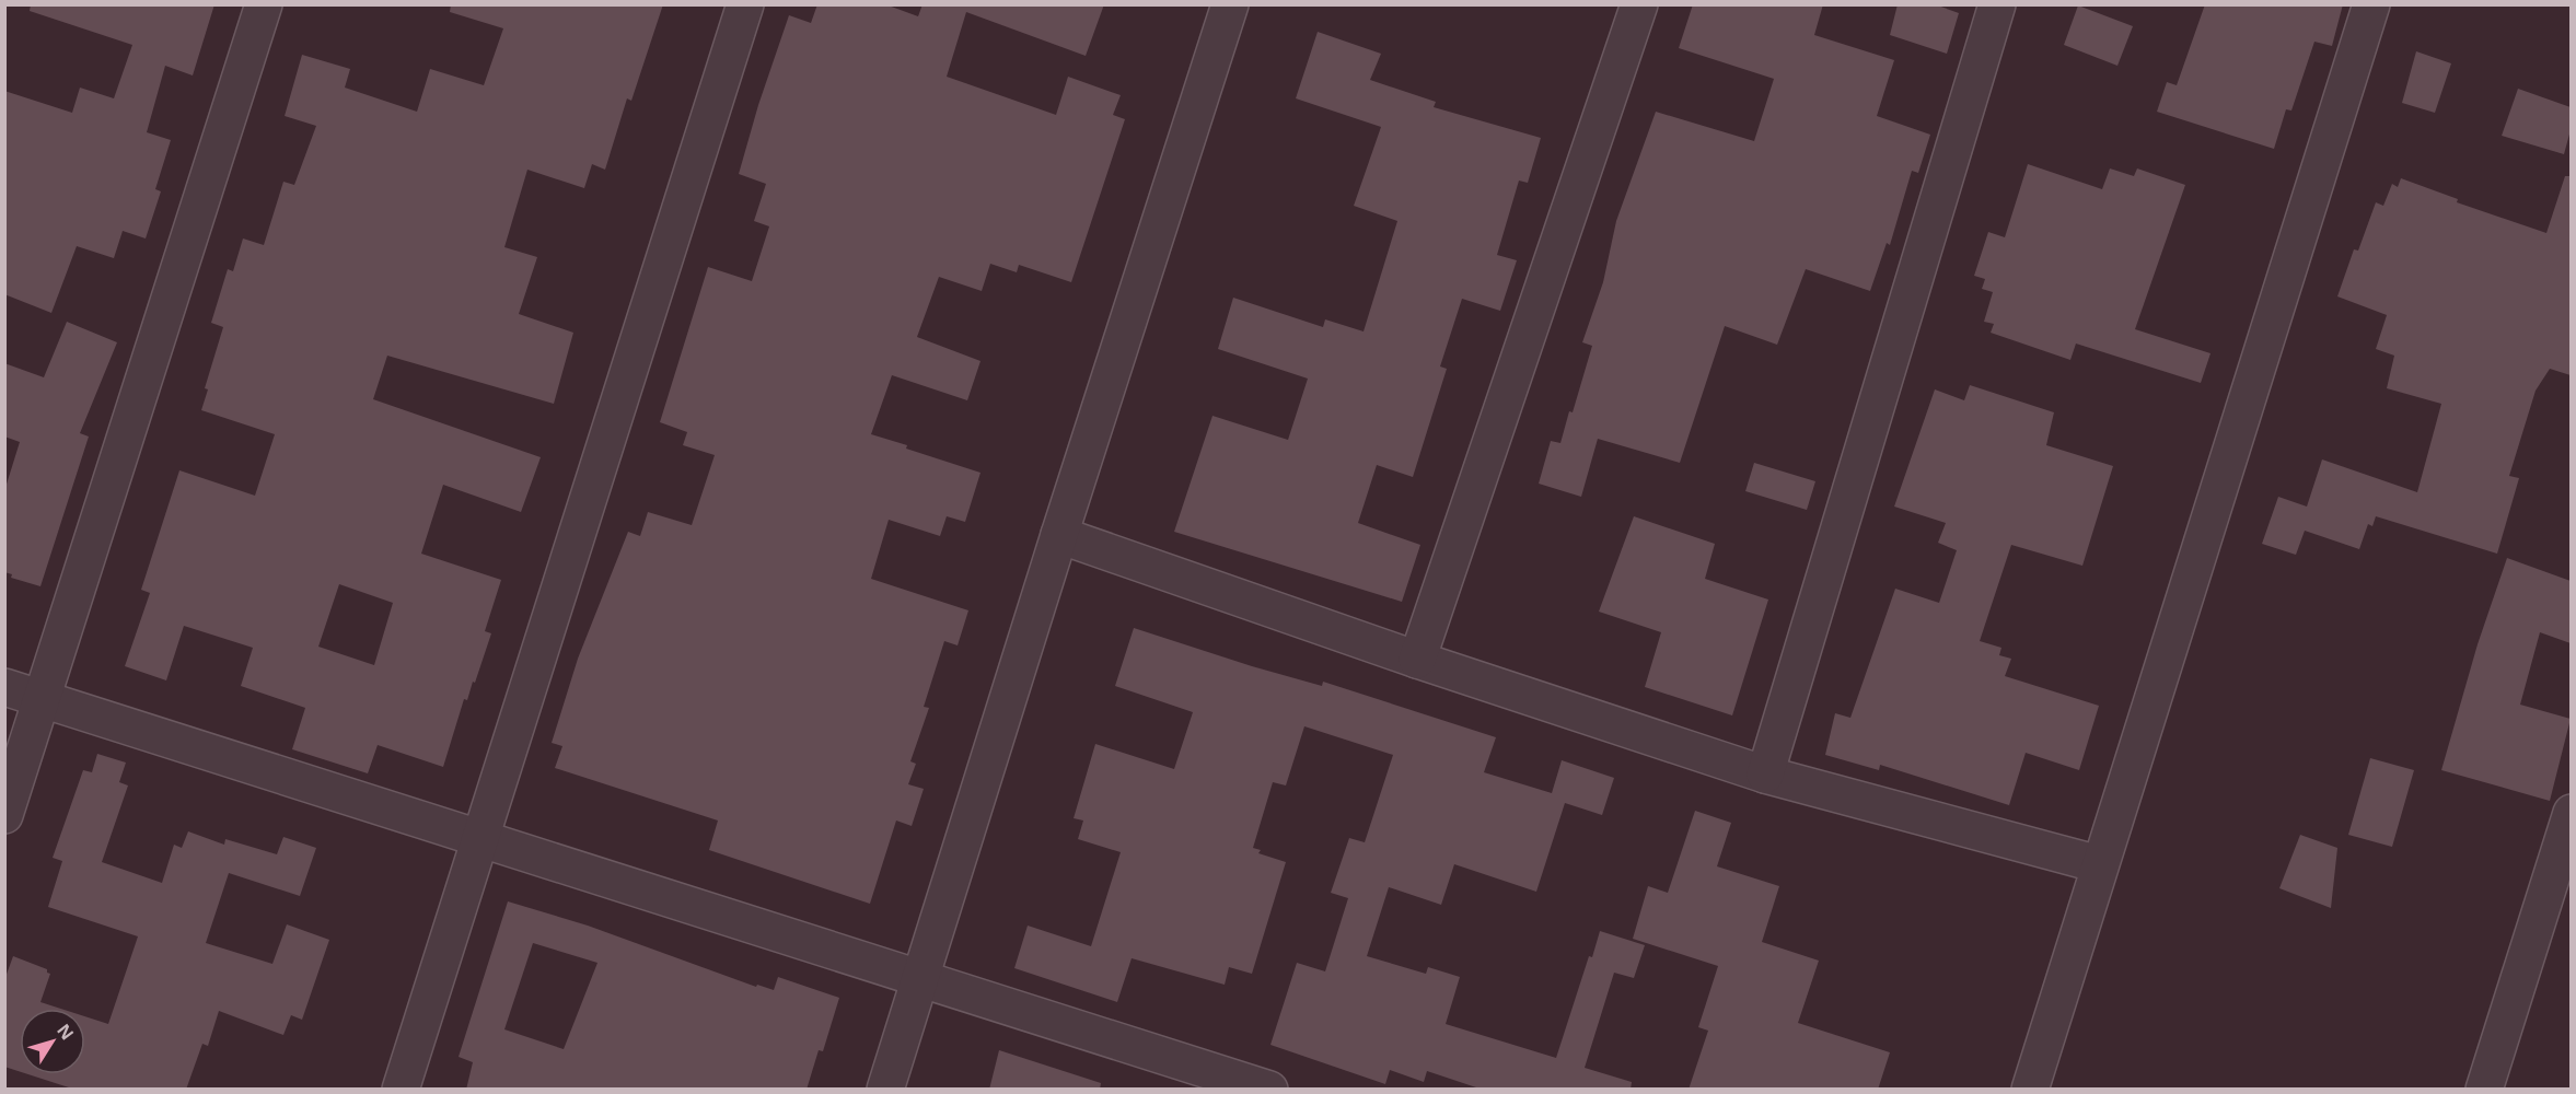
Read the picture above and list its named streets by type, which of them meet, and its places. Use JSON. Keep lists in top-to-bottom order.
{
  "north": "top right"
}
